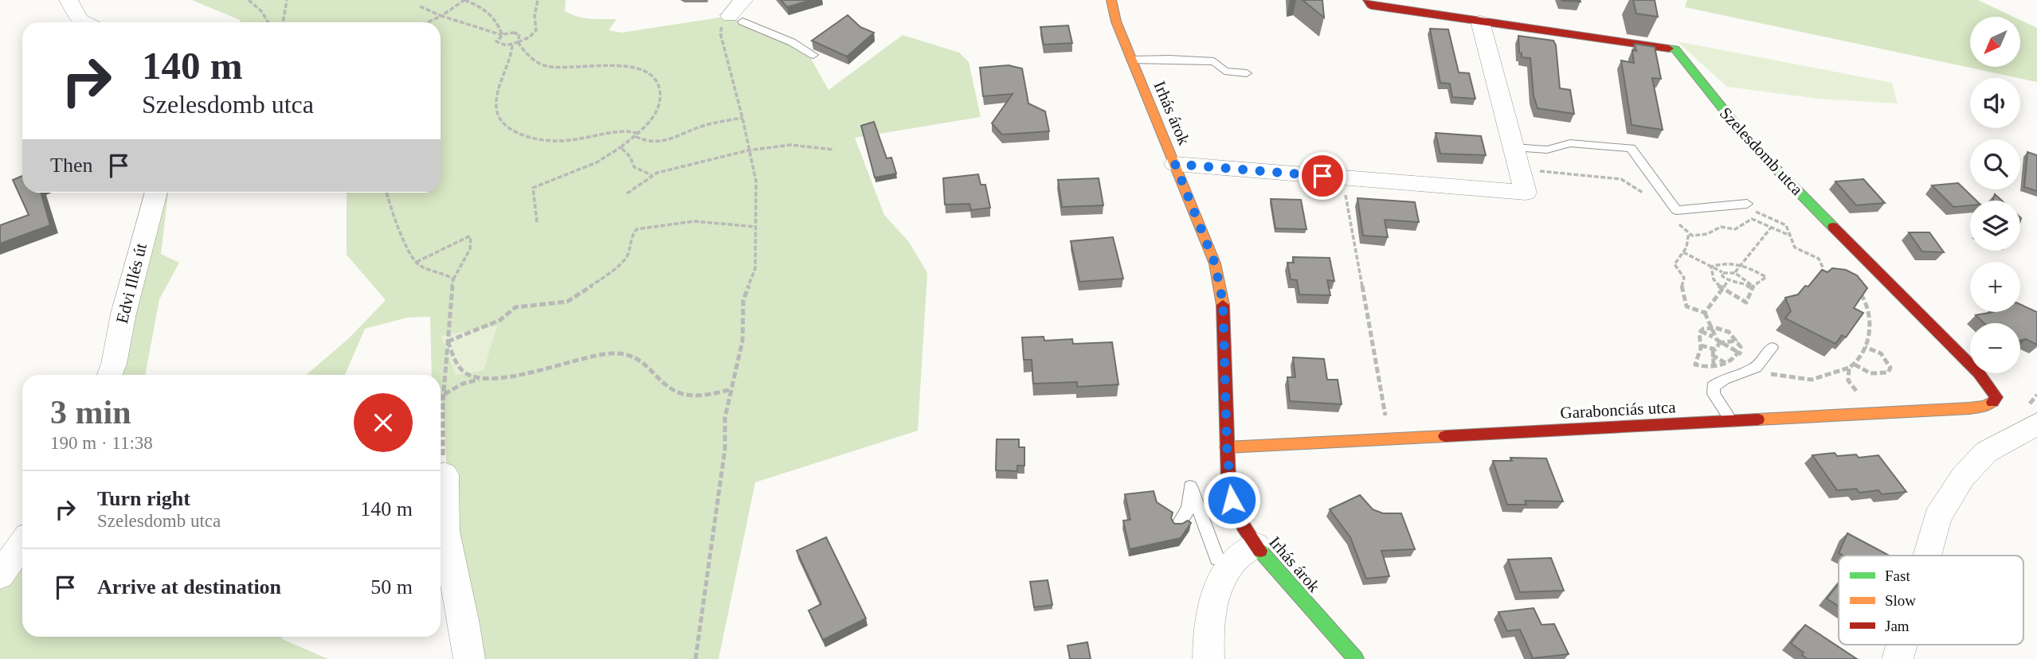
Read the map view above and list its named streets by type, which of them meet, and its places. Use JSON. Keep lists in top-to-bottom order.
{
  "streets": {
    "street": [
      "Irhás árok",
      "Szelesdomb utca",
      "Edvi Illés út",
      "Garabonciás utca"
    ]
  },
  "crossings": [
    ["Irhás árok", "Garabonciás utca"],
    ["Szelesdomb utca", "Garabonciás utca"]
  ],
  "legend": ["Fast", "Slow", "Jam"],
  "north": "bottom left",
  "page": {
    "map_buttons": ["+", "−"],
    "turn": ["140 m", "Szelesdomb utca"],
    "then": "Then",
    "heading": ["3 min", "190 m · 11:38"],
    "list": [
      {
        "name": "Turn right",
        "note": "Szelesdomb utca",
        "value": "140 m"
      },
      {
        "name": "Arrive at destination",
        "value": "50 m"
      }
    ]
  }
}
